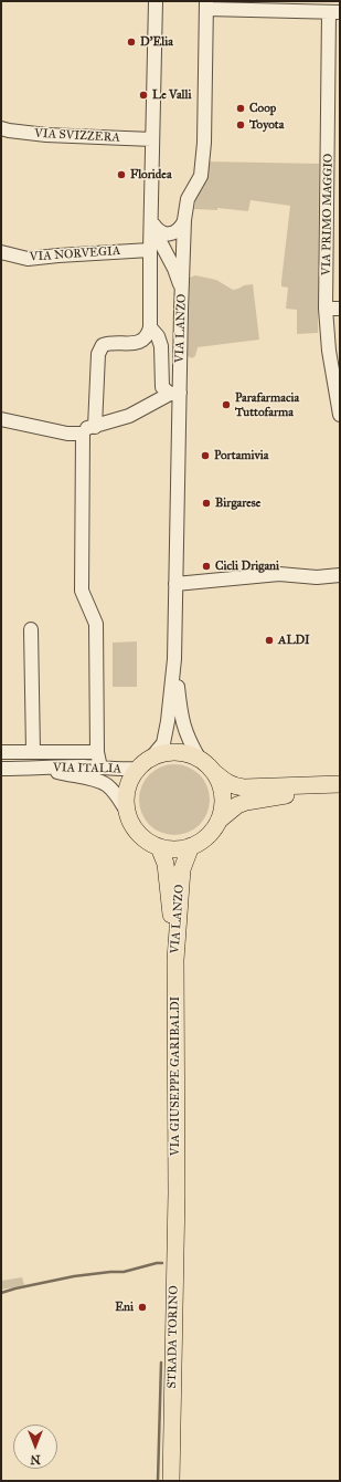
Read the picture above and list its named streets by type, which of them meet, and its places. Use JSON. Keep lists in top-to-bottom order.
{
  "streets": {
    "main road": ["VIA LANZO", "VIA GIUSEPPE GARIBALDI", "STRADA TORINO"],
    "street": [
      "VIA SVIZZERA",
      "VIA PRIMO MAGGIO",
      "VIA NORVEGIA",
      "VIA ITALIA"
    ]
  },
  "crossings": [
    ["VIA LANZO", "VIA ITALIA"],
    ["VIA LANZO", "VIA GIUSEPPE GARIBALDI"],
    ["VIA GIUSEPPE GARIBALDI", "STRADA TORINO"]
  ],
  "places": [
    "D'Elia",
    "Le Valli",
    "Coop",
    "Toyota",
    "Floridea",
    "Parafarmacia Tuttofarma",
    "Portamivia",
    "Birgarese",
    "Cicli Drigani",
    "ALDI",
    "Eni"
  ],
  "north": "bottom"
}
